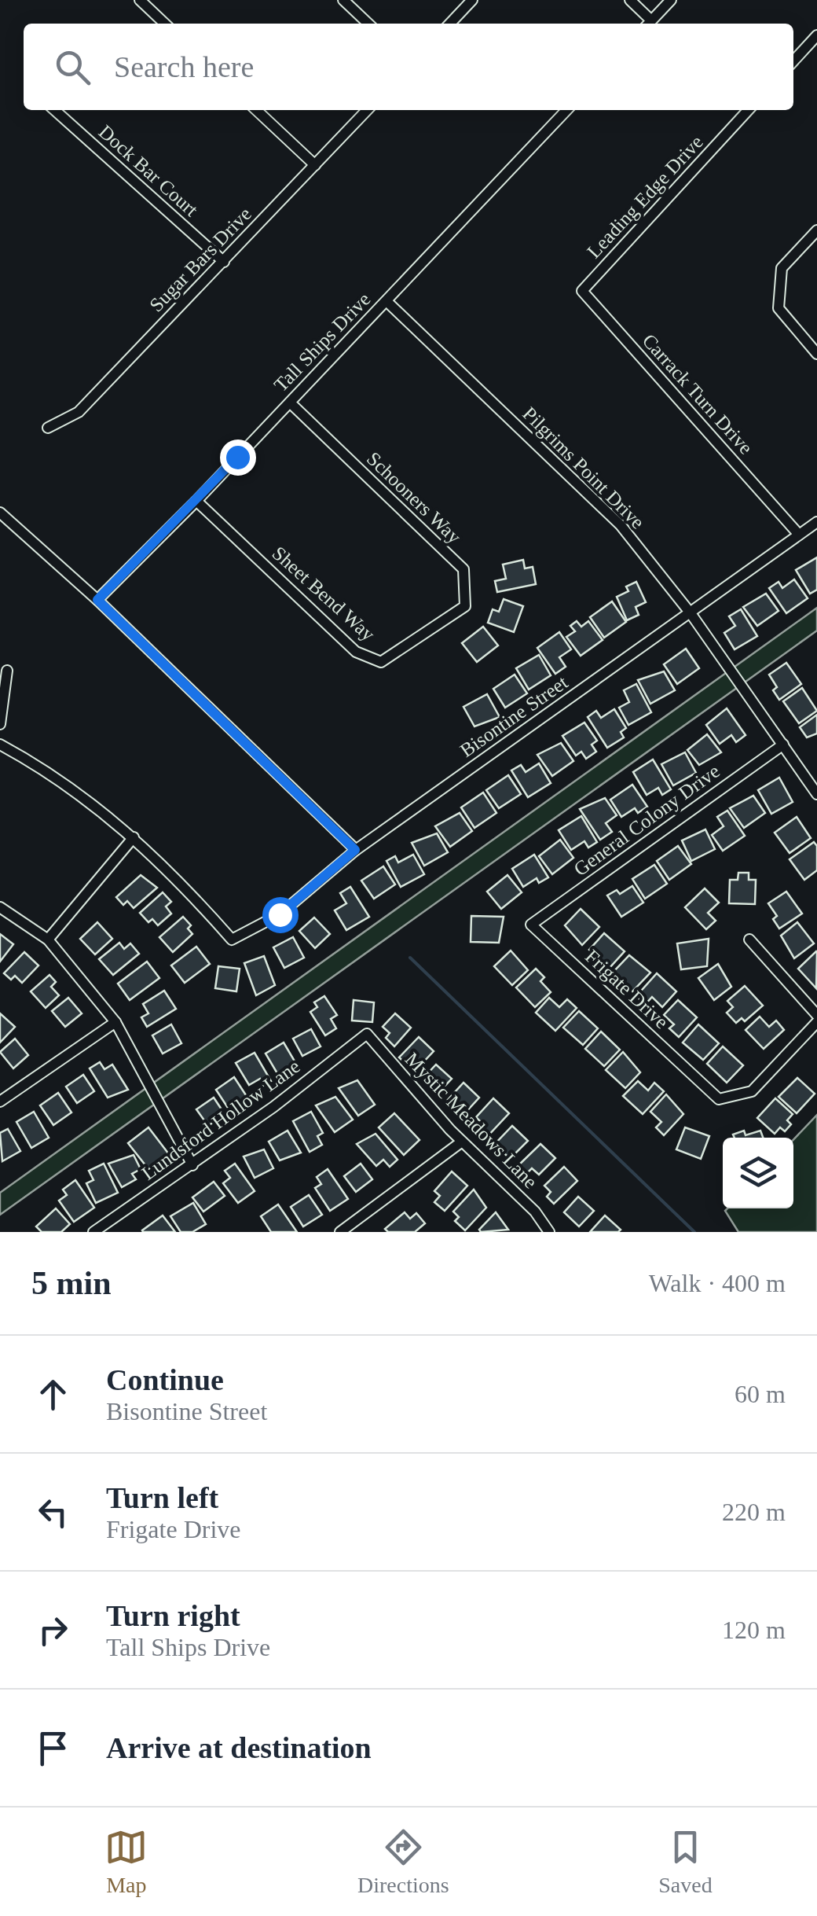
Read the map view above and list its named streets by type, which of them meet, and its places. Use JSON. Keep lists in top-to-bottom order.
{
  "streets": {
    "street": [
      "Dock Bar Court",
      "Leading Edge Drive",
      "Sugar Bars Drive",
      "Tall Ships Drive",
      "Carrack Turn Drive",
      "Pilgrims Point Drive",
      "Schooners Way",
      "Sheet Bend Way",
      "Bisontine Street",
      "General Colony Drive",
      "Frigate Drive",
      "Lundsford Hollow Lane",
      "Mystic Meadows Lane"
    ]
  },
  "crossings": [
    ["Dock Bar Court", "Sugar Bars Drive"],
    ["Leading Edge Drive", "Carrack Turn Drive"],
    ["Tall Ships Drive", "Pilgrims Point Drive"],
    ["Tall Ships Drive", "Schooners Way"],
    ["Tall Ships Drive", "Sheet Bend Way"],
    ["Carrack Turn Drive", "Bisontine Street"],
    ["Pilgrims Point Drive", "Bisontine Street"],
    ["Pilgrims Point Drive", "General Colony Drive"],
    ["Schooners Way", "Sheet Bend Way"],
    ["General Colony Drive", "Frigate Drive"],
    ["Lundsford Hollow Lane", "Mystic Meadows Lane"]
  ],
  "page": {
    "search": "Search here",
    "heading": ["5 min", "Walk · 400 m"],
    "list": [
      ["Continue", "Bisontine Street", "60 m"],
      ["Turn left", "Frigate Drive", "220 m"],
      ["Turn right", "Tall Ships Drive", "120 m"],
      "Arrive at destination"
    ],
    "nav": ["Map", "Directions", "Saved"]
  }
}
